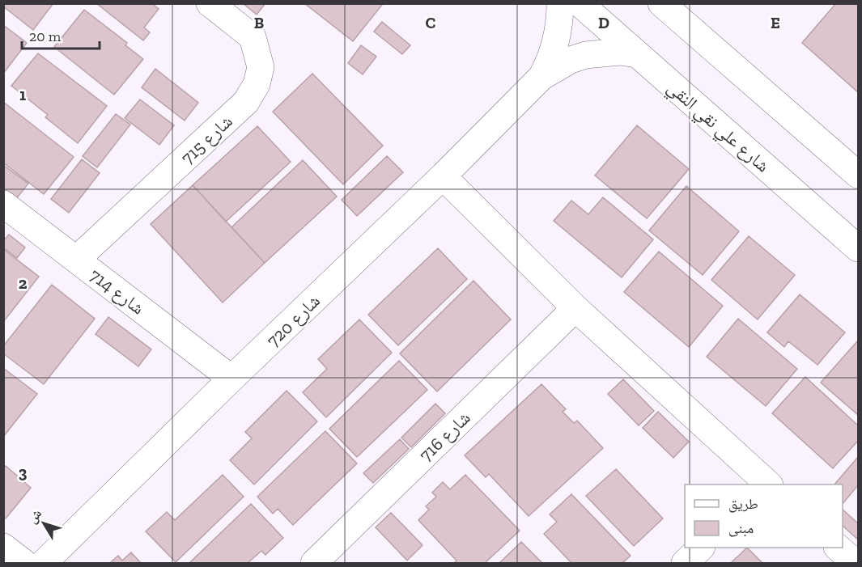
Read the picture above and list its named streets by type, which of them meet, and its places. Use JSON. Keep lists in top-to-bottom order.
{
  "streets": {
    "street": [
      "شارع علي نقي النقي",
      "شارع 715",
      "شارع 714",
      "شارع 720",
      "شارع 716"
    ]
  },
  "crossings": [
    ["شارع علي نقي النقي", "شارع 720"],
    ["شارع 715", "شارع 714"],
    ["شارع 714", "شارع 720"]
  ],
  "legend": ["طريق", "مبنى"],
  "scale_bar": "20 m",
  "north": "top left",
  "grid": {
    "columns": [
      "B",
      "C",
      "D",
      "E"
    ],
    "rows": ["1", "2", "3"]
  }
}
